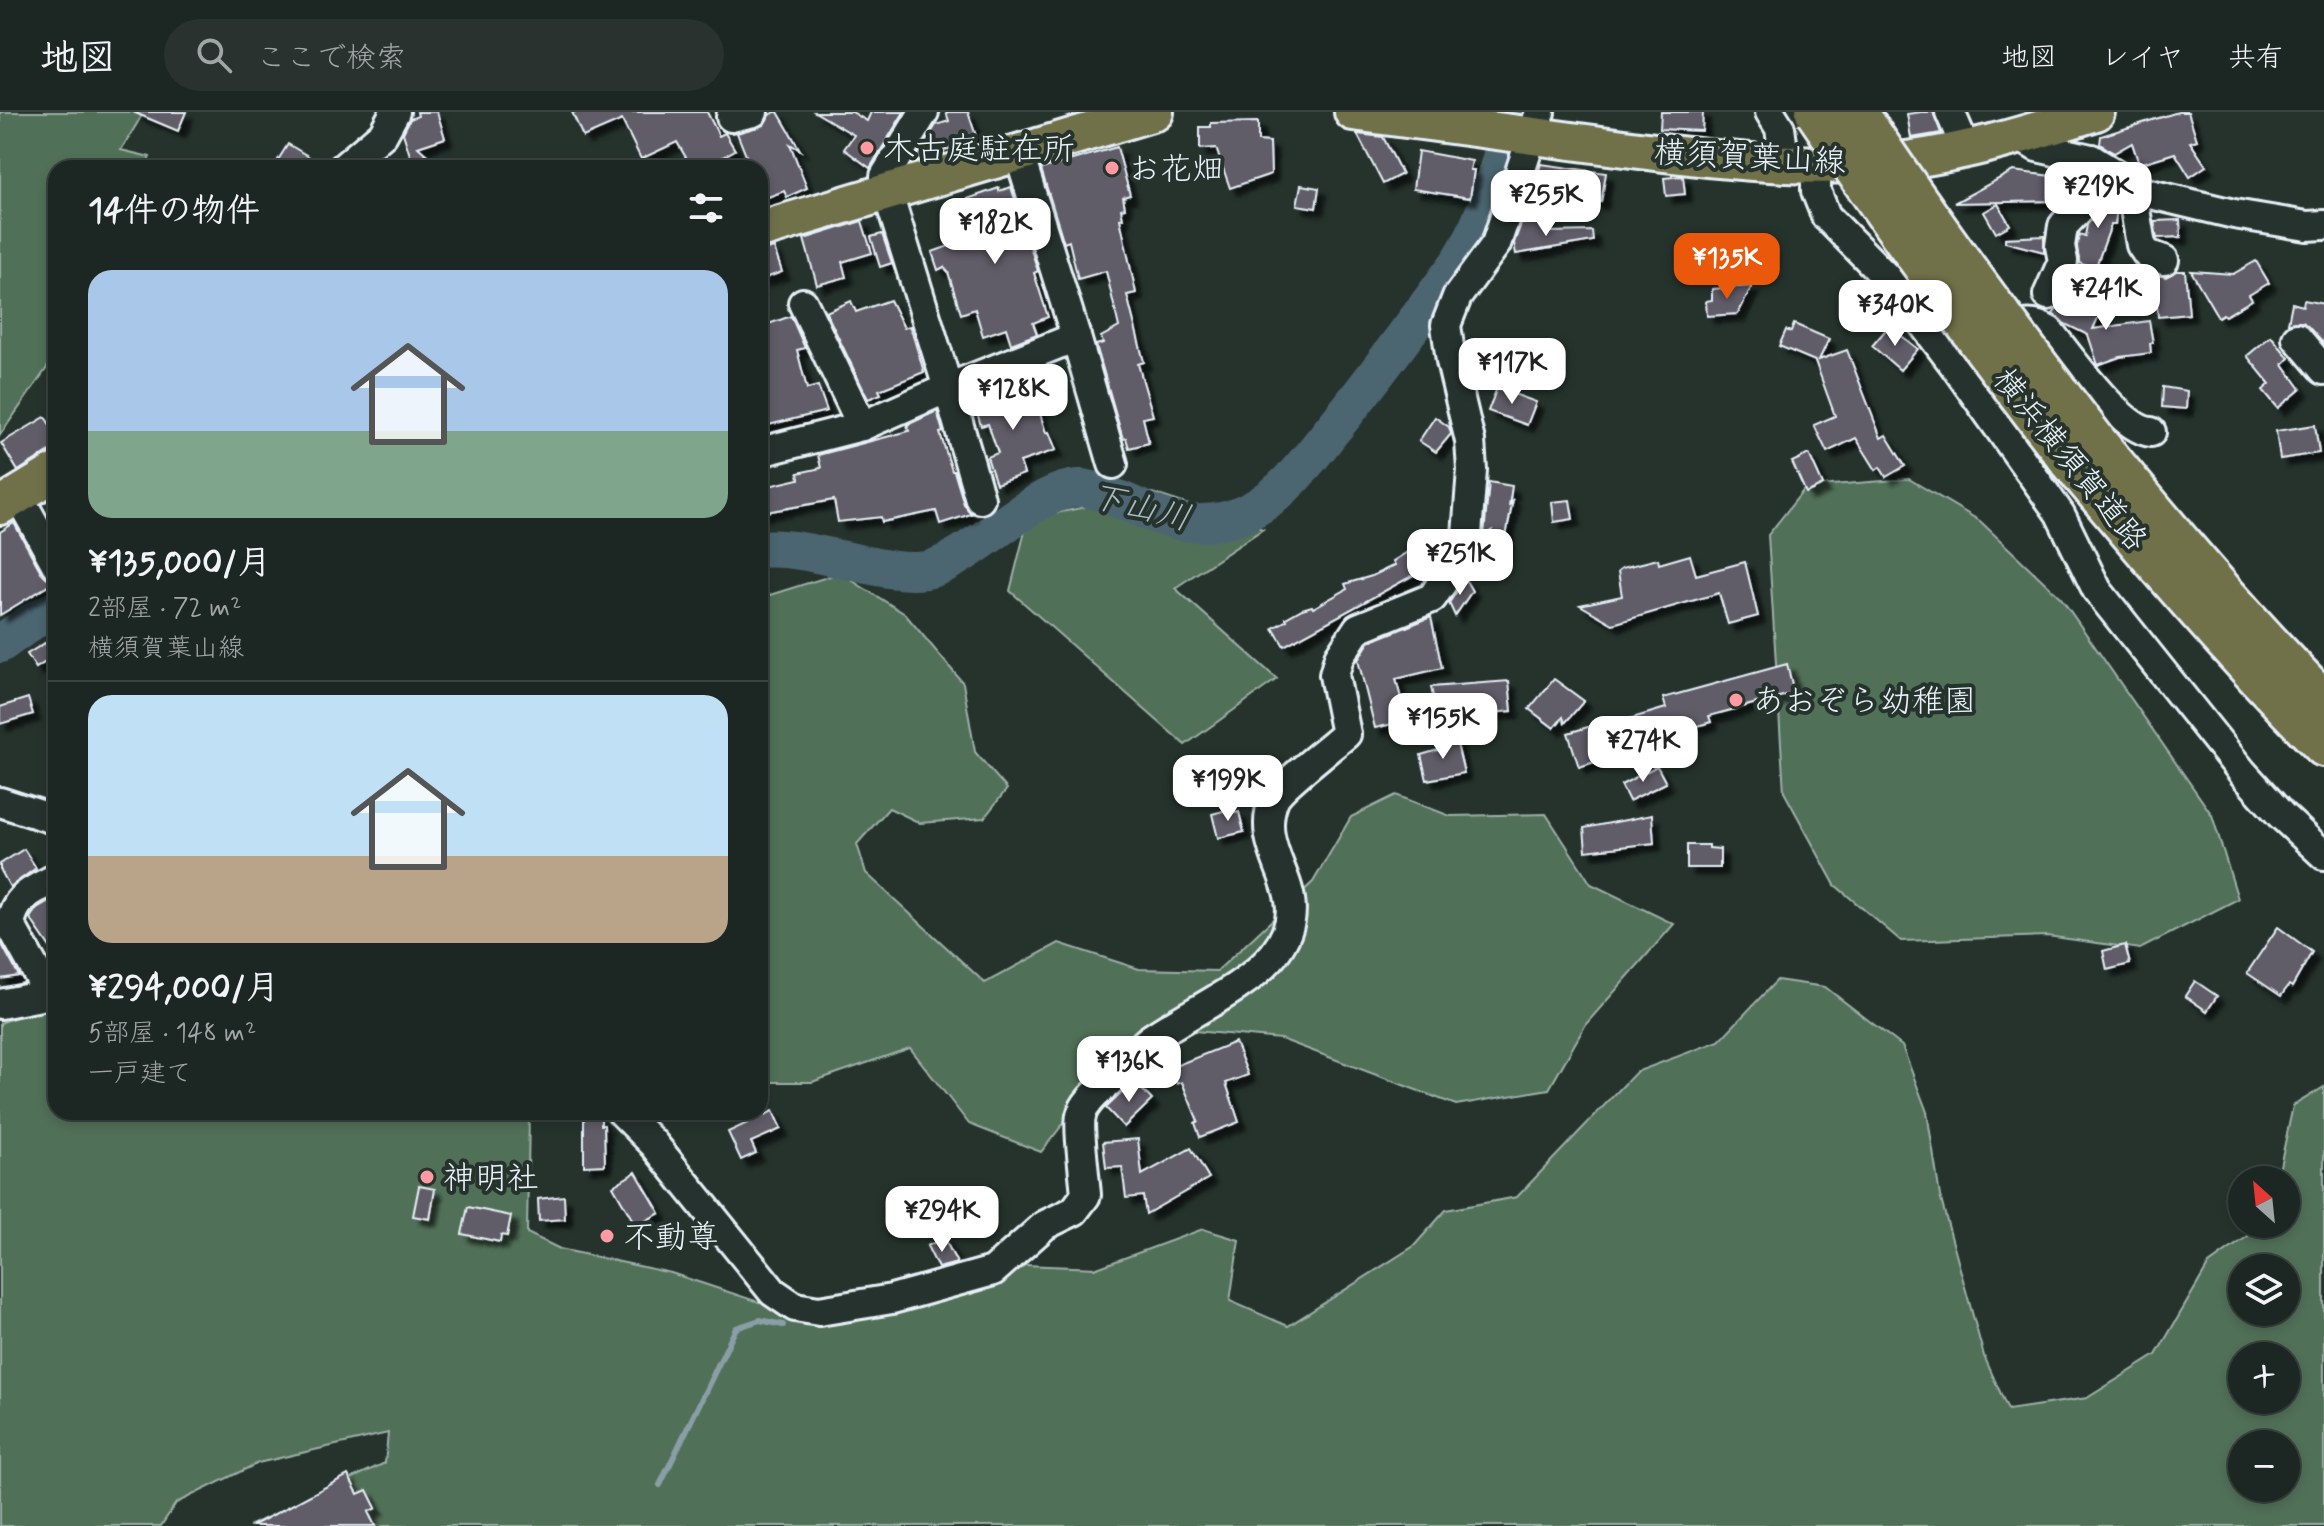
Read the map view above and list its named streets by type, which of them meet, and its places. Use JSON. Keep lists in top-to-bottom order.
{
  "streets": {
    "highway": ["横浜横須賀道路"],
    "main road": ["横須賀葉山線"]
  },
  "water": ["下山川"],
  "places": [
    "木古庭駐在所",
    "お花畑",
    "あおぞら幼稚園",
    "神明社",
    "不動尊"
  ],
  "north": "top left",
  "page": {
    "header": "地図",
    "search": "ここで検索",
    "nav": ["地図", "レイヤ", "共有"],
    "heading": "14件の物件",
    "price": [
      "¥219K",
      "¥255K",
      "¥182K",
      "¥135K",
      "¥241K",
      "¥340K",
      "¥117K",
      "¥128K",
      "¥251K",
      "¥155K",
      "¥274K",
      "¥199K",
      "¥136K",
      "¥294K"
    ],
    "list": [
      {
        "name": "¥135,000/月",
        "note": "2部屋 · 72 m² · 横須賀葉山線"
      },
      {
        "name": "¥294,000/月",
        "note": "5部屋 · 148 m² · 一戸建て"
      }
    ],
    "map_buttons": ["+", "−"]
  }
}
